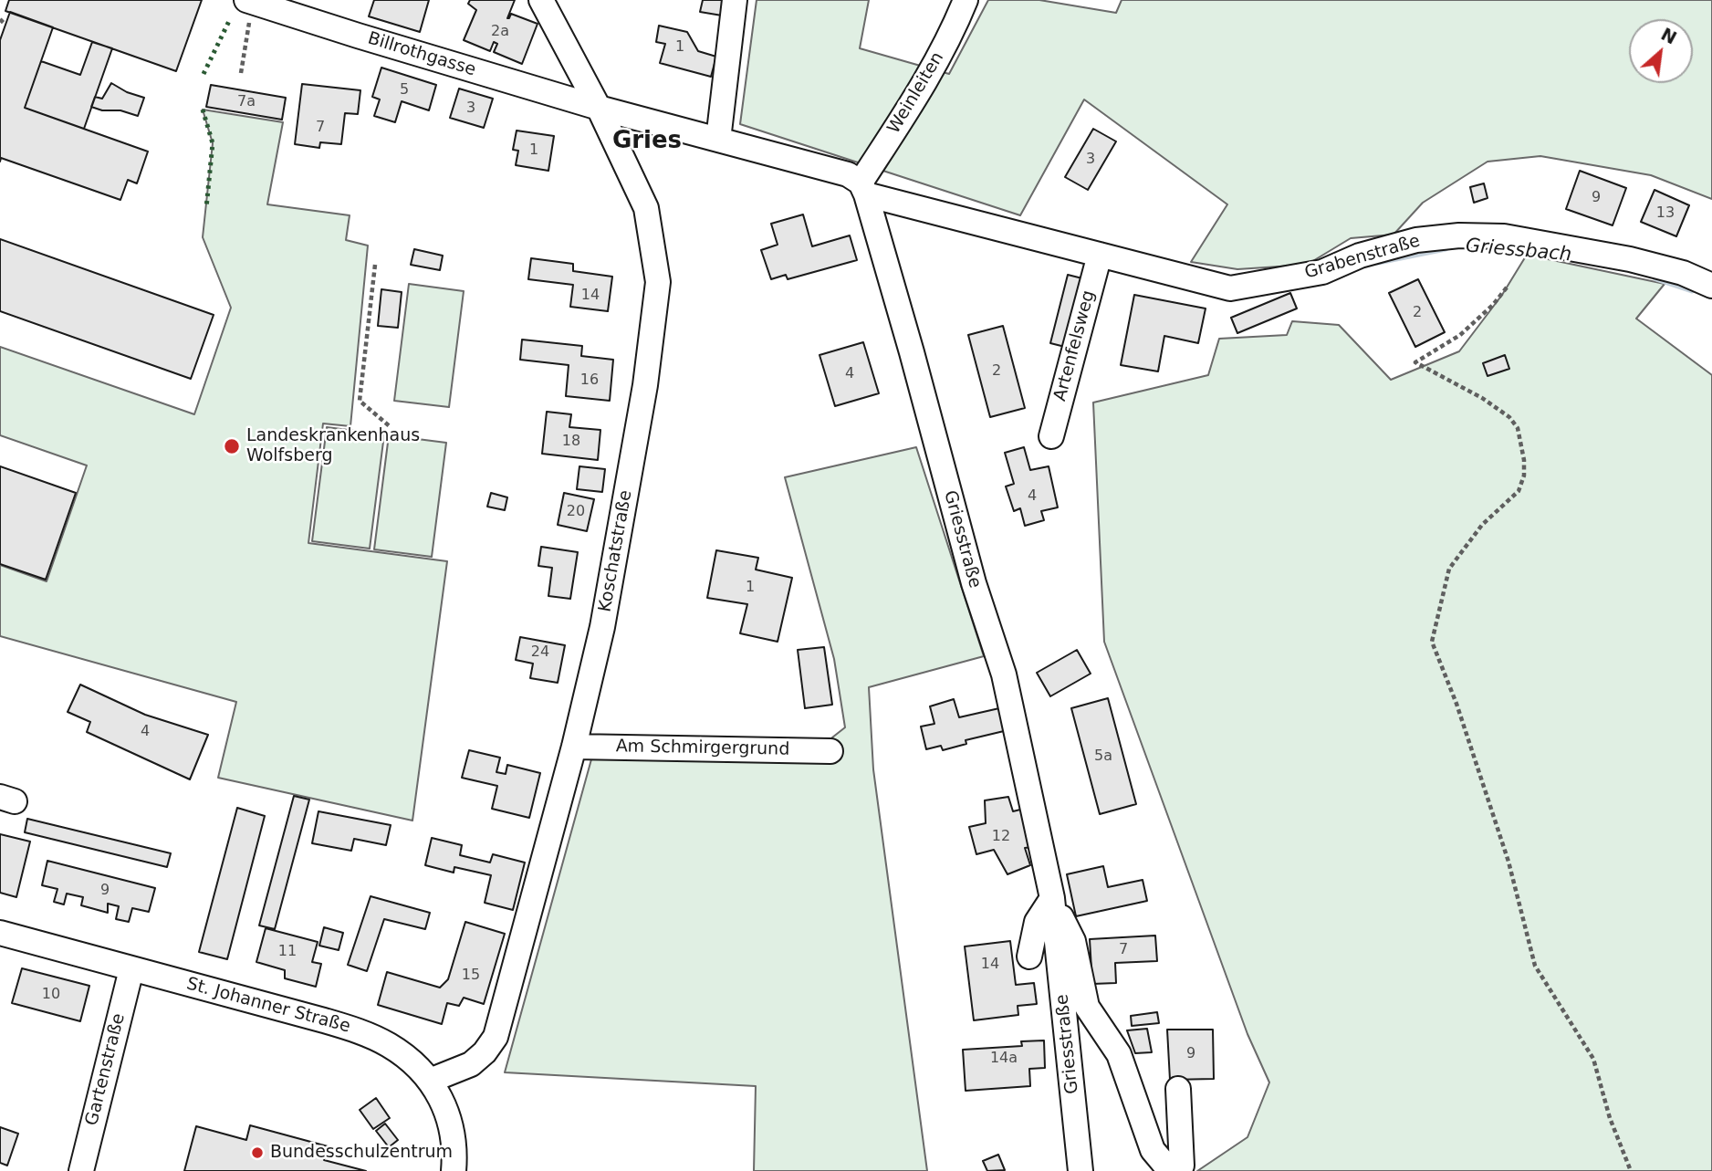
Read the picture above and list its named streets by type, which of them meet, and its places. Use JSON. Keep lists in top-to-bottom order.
{
  "streets": {
    "street": [
      "Billrothgasse",
      "Weinleiten",
      "Grabenstraße",
      "Artenfelsweg",
      "Griesstraße",
      "Koschatstraße",
      "Am Schmirgergrund",
      "St. Johanner Straße",
      "Gartenstraße"
    ]
  },
  "crossings": [
    ["Billrothgasse", "Koschatstraße"],
    ["Weinleiten", "Grabenstraße"],
    ["Weinleiten", "Griesstraße"],
    ["Grabenstraße", "Artenfelsweg"],
    ["Grabenstraße", "Griesstraße"],
    ["Koschatstraße", "Am Schmirgergrund"],
    ["Koschatstraße", "St. Johanner Straße"],
    ["St. Johanner Straße", "Gartenstraße"]
  ],
  "districts": ["Gries"],
  "water": ["Griessbach"],
  "places": ["Landeskrankenhaus Wolfsberg", "Bundesschulzentrum"],
  "house_numbers": [
    "2a",
    "1",
    "5",
    "7a",
    "3",
    "7",
    "1",
    "3",
    "9",
    "13",
    "14",
    "2",
    "2",
    "4",
    "16",
    "18",
    "4",
    "20",
    "1",
    "24",
    "4",
    "5a",
    "12",
    "9",
    "7",
    "11",
    "14",
    "15",
    "10",
    "9",
    "14a"
  ],
  "north": "top right"
}
